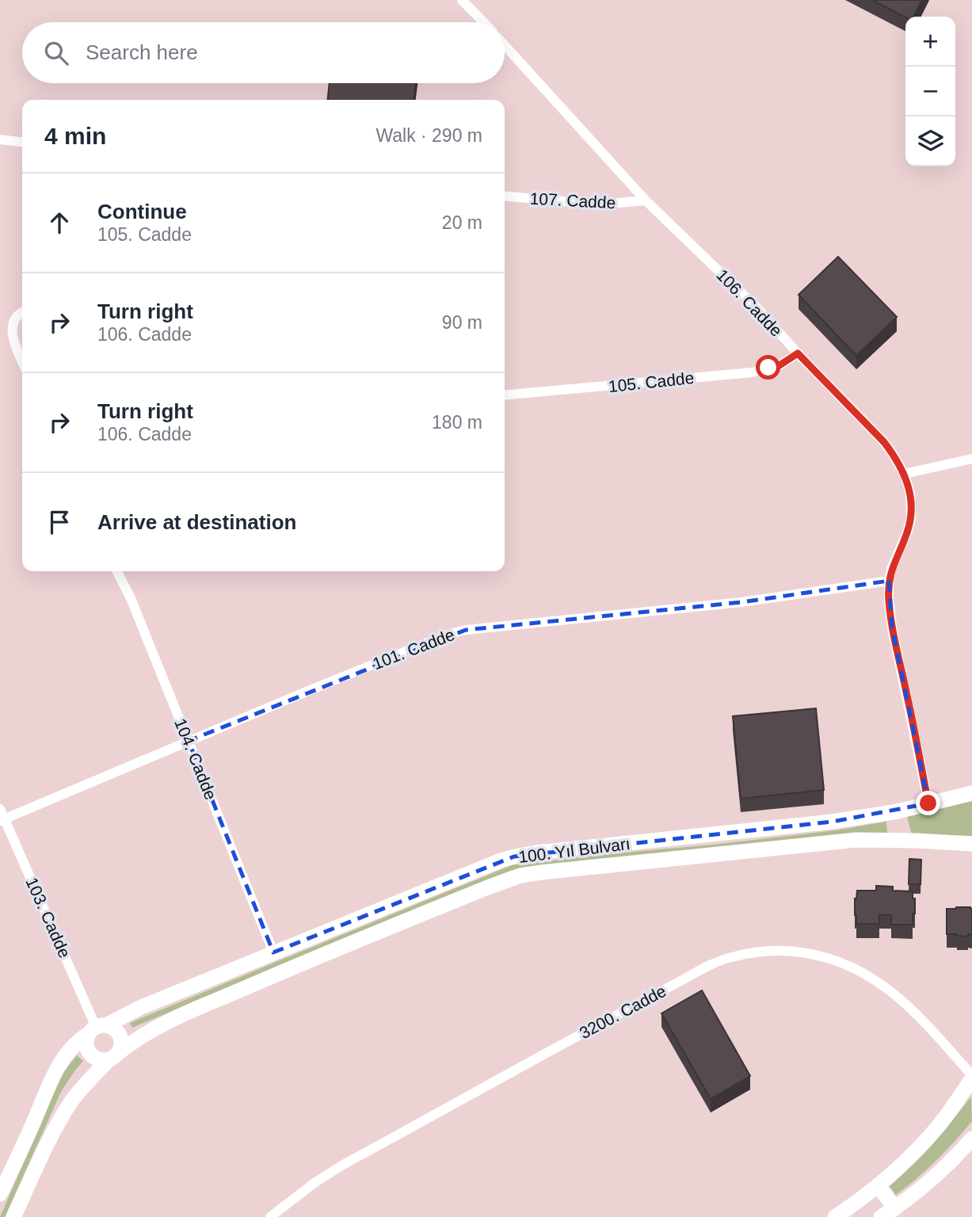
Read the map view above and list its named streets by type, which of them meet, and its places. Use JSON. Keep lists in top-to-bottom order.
{
  "streets": {
    "main road": ["100. Yıl Bulvarı"],
    "street": [
      "107. Cadde",
      "106. Cadde",
      "105. Cadde",
      "101. Cadde",
      "104. Cadde",
      "103. Cadde",
      "3200. Cadde"
    ]
  },
  "crossings": [
    ["107. Cadde", "106. Cadde"],
    ["106. Cadde", "105. Cadde"],
    ["106. Cadde", "101. Cadde"],
    ["106. Cadde", "100. Yıl Bulvarı"],
    ["101. Cadde", "104. Cadde"],
    ["101. Cadde", "103. Cadde"],
    ["104. Cadde", "100. Yıl Bulvarı"],
    ["100. Yıl Bulvarı", "103. Cadde"]
  ],
  "page": {
    "map_buttons": ["+", "−"],
    "search": "Search here",
    "heading": ["4 min", "Walk · 290 m"],
    "list": [
      ["Continue", "105. Cadde", "20 m"],
      ["Turn right", "106. Cadde", "90 m"],
      ["Turn right", "106. Cadde", "180 m"],
      "Arrive at destination"
    ]
  }
}
